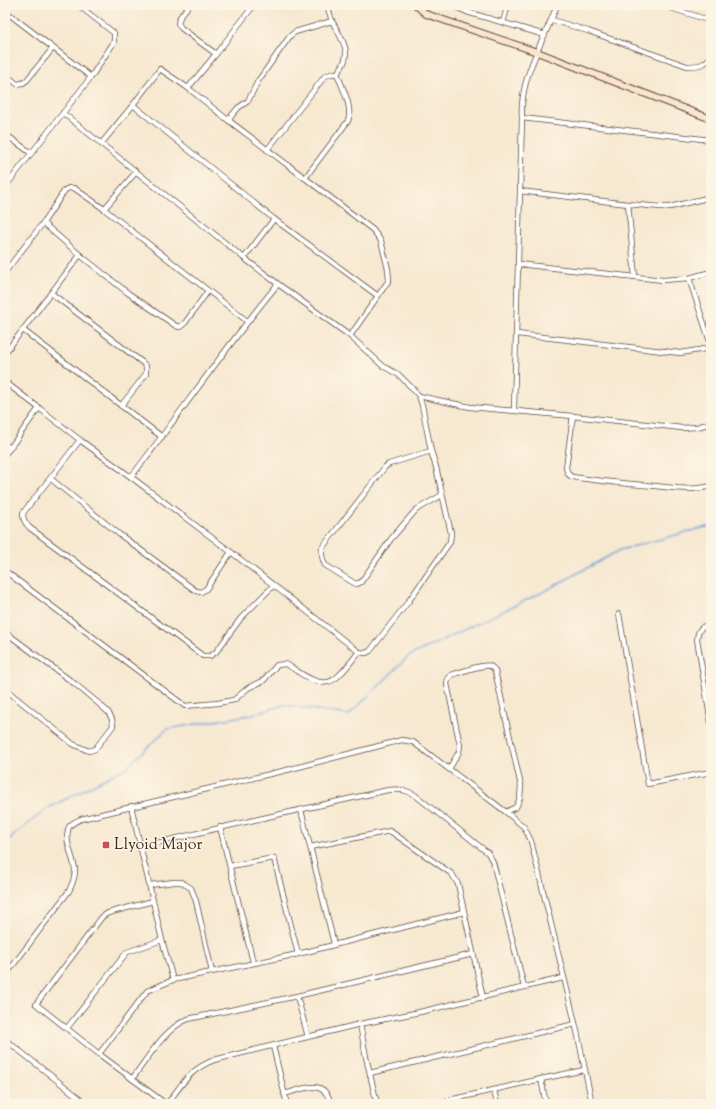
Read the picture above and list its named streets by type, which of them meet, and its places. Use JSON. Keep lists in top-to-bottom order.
{
  "places": {
    "transit": ["Llyoid Major"]
  }
}
